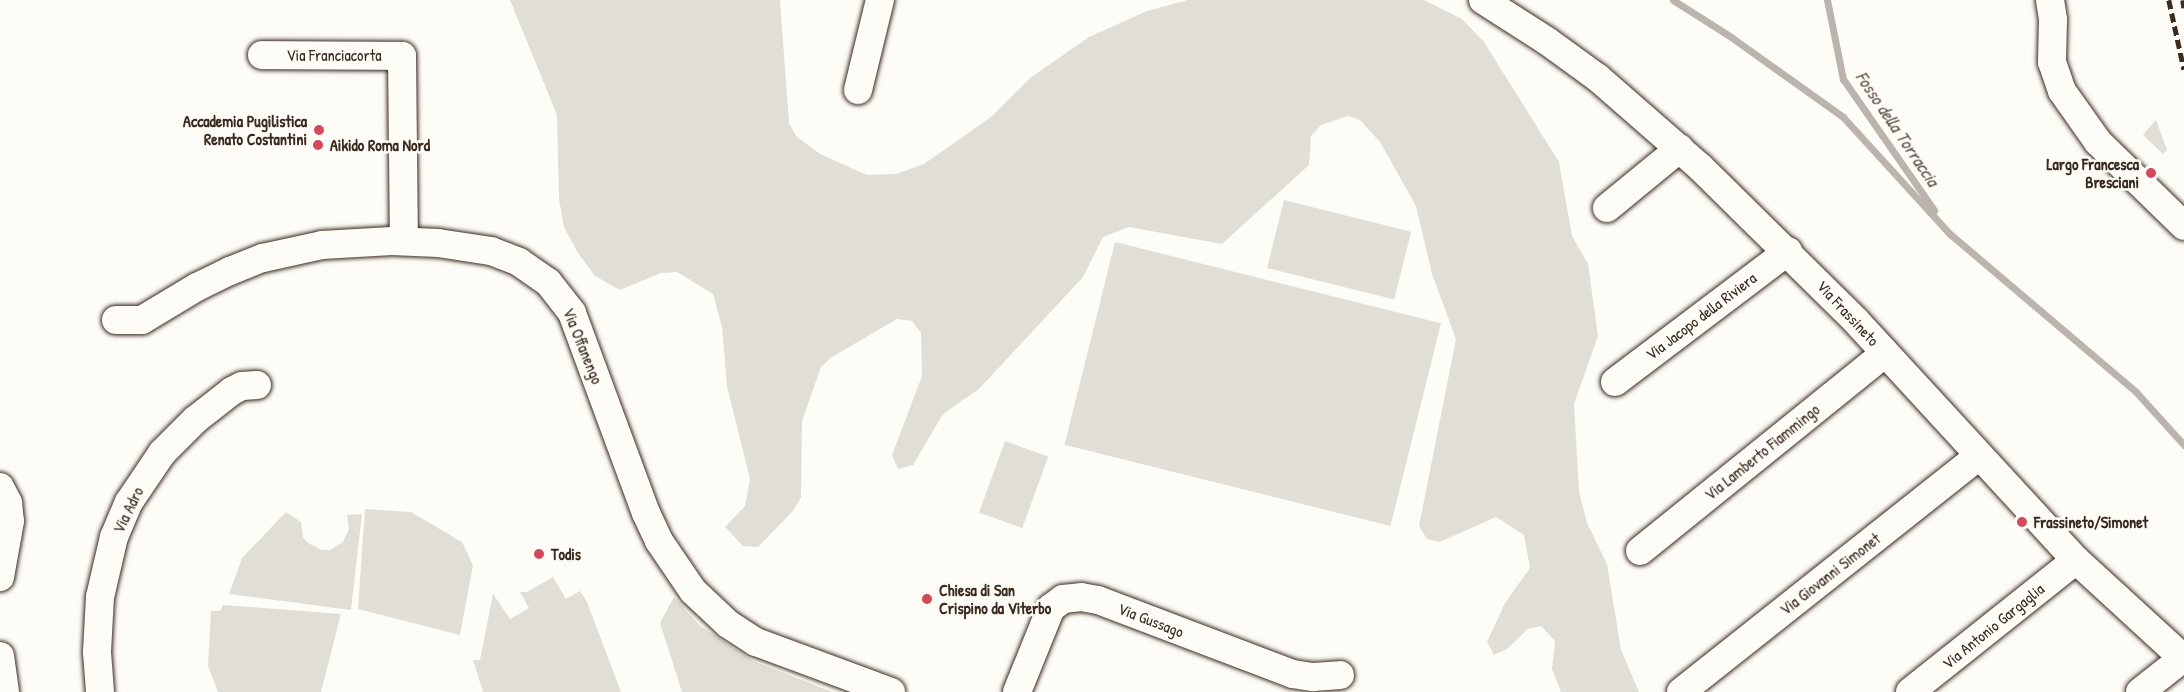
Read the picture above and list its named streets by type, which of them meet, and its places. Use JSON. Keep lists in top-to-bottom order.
{
  "streets": {
    "street": [
      "Via Franciacorta",
      "Via Frassineto",
      "Via Jacopo della Riviera",
      "Via Offanengo",
      "Via Lamberto Fiammingo",
      "Via Adro",
      "Via Giovanni Simonet",
      "Via Gussago",
      "Via Antonio Gargaglia"
    ]
  },
  "crossings": [
    ["Via Franciacorta", "Via Offanengo"],
    ["Via Frassineto", "Via Jacopo della Riviera"],
    ["Via Frassineto", "Via Lamberto Fiammingo"],
    ["Via Frassineto", "Via Giovanni Simonet"],
    ["Via Frassineto", "Via Antonio Gargaglia"]
  ],
  "water": ["Fosso della Torraccia"],
  "places": [
    "Accademia Pugilistica Renato Costantini",
    "Aikido Roma Nord",
    "Largo Francesca Bresciani",
    "Frassineto/Simonet",
    "Todis",
    "Chiesa di San Crispino da Viterbo"
  ]
}
